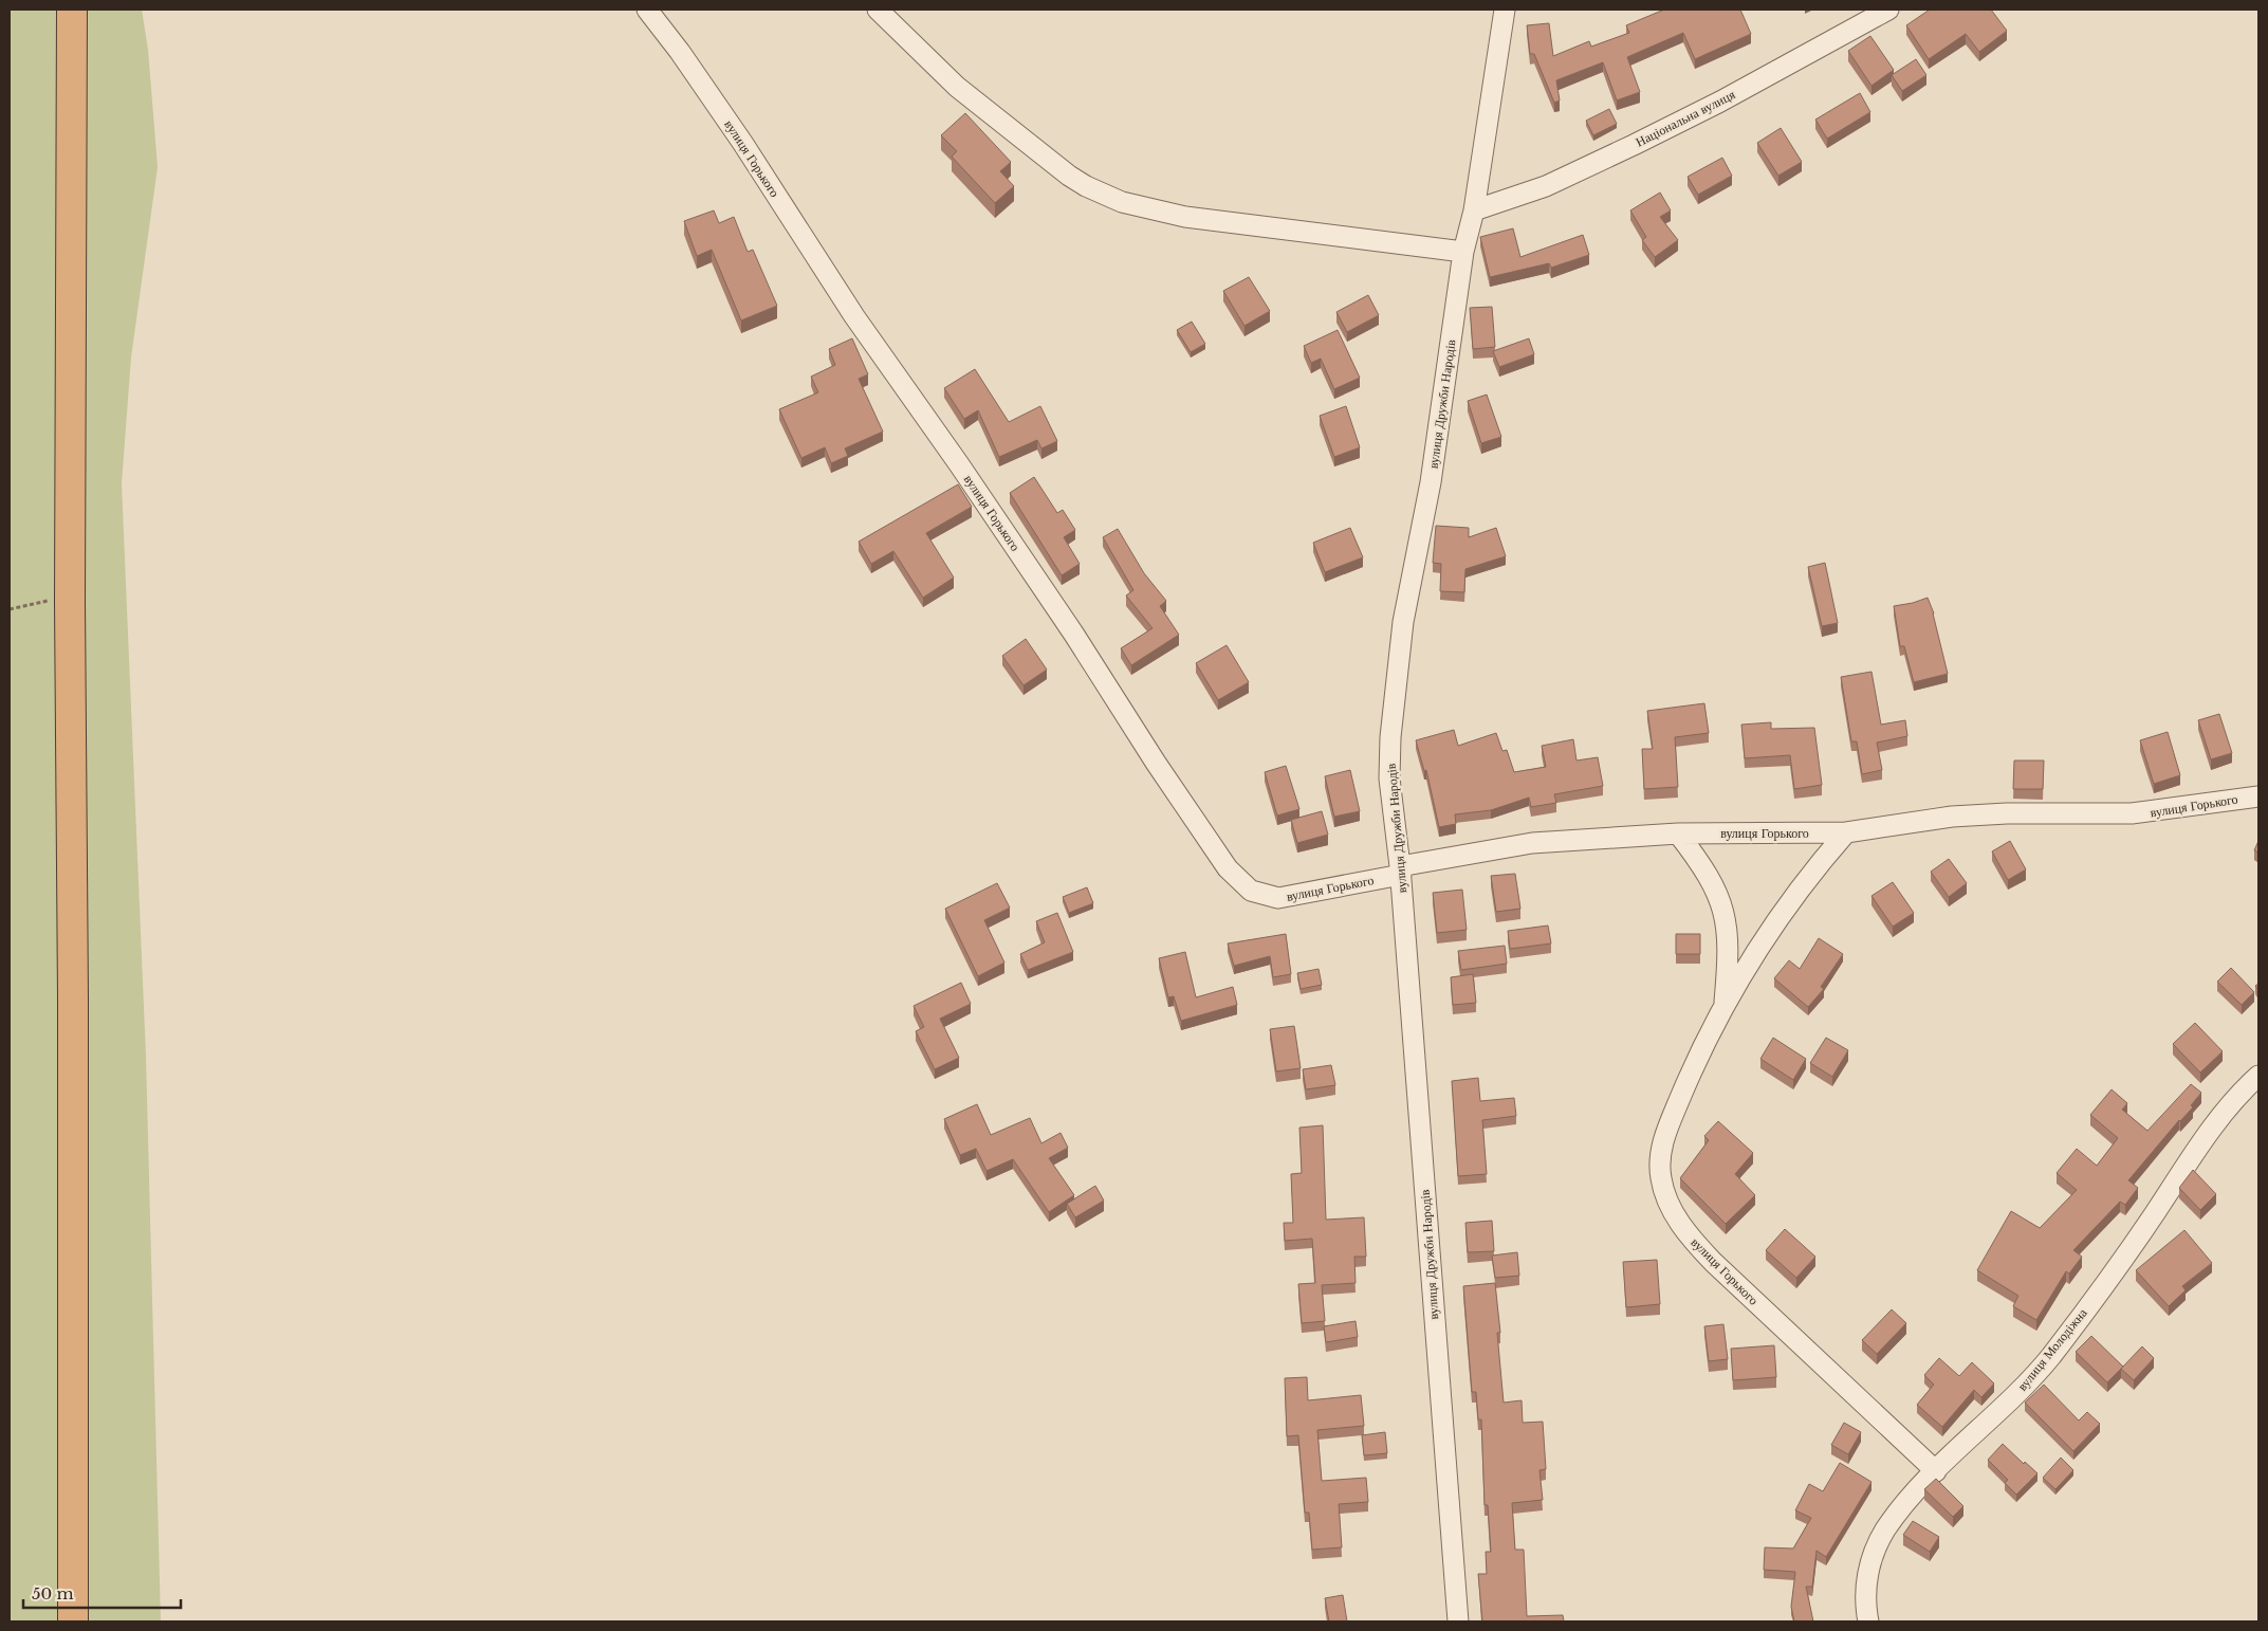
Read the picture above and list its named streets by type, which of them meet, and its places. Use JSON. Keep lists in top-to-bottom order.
{
  "streets": {
    "street": [
      "Національна вулиця",
      "вулиця Горького",
      "вулиця Дружби Народів",
      "вулиця Молодіжна"
    ]
  },
  "crossings": [
    ["Національна вулиця", "вулиця Дружби Народів"],
    ["вулиця Горького", "вулиця Дружби Народів"],
    ["вулиця Горького", "вулиця Молодіжна"]
  ],
  "scale_bar": "50 m"
}
